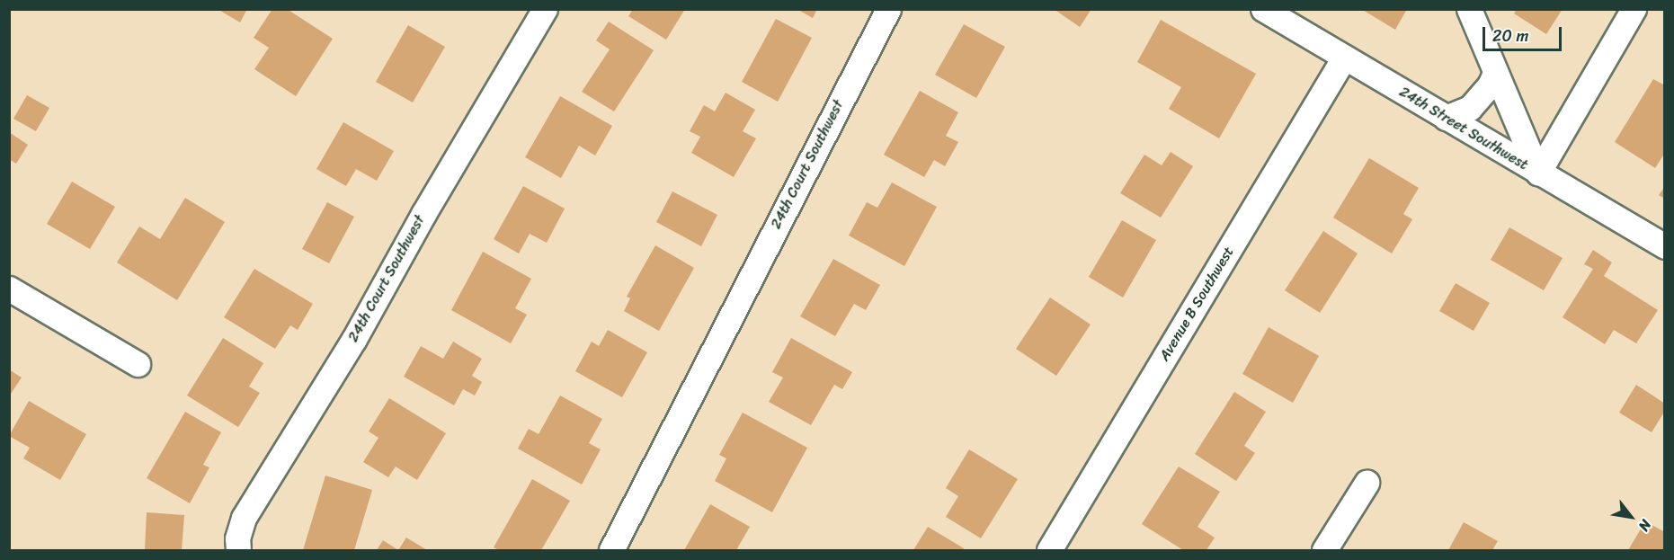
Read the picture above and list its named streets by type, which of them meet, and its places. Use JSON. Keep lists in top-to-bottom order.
{
  "streets": {
    "street": ["24th Street Southwest", "24th Court Southwest", "Avenue B Southwest"]
  },
  "crossings": [
    ["24th Street Southwest", "Avenue B Southwest"]
  ],
  "scale_bar": "20 m",
  "north": "bottom right"
}
